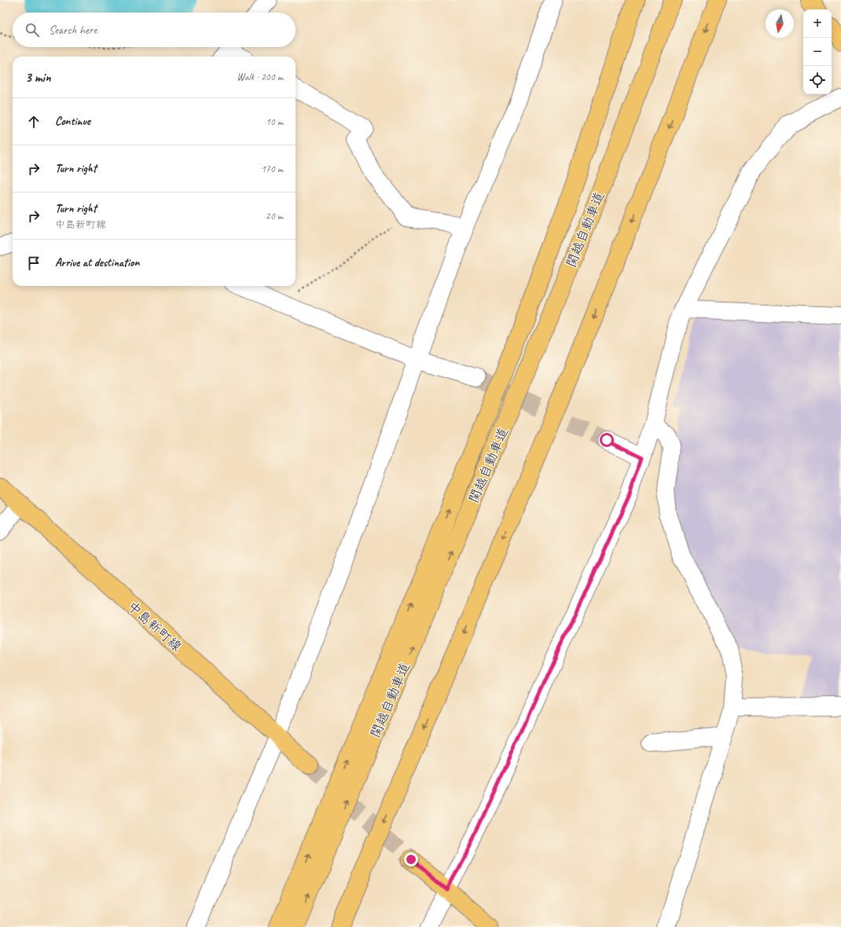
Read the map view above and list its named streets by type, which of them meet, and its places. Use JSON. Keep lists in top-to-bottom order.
{
  "streets": {
    "main road": ["関越自動車道", "中島新町線"]
  },
  "north": "bottom",
  "page": {
    "map_buttons": ["+", "−"],
    "search": "Search here",
    "heading": ["3 min", "Walk · 200 m"],
    "list": [
      ["Continue", "10 m"],
      ["Turn right", "170 m"],
      ["Turn right", "中島新町線", "20 m"],
      "Arrive at destination"
    ]
  }
}
